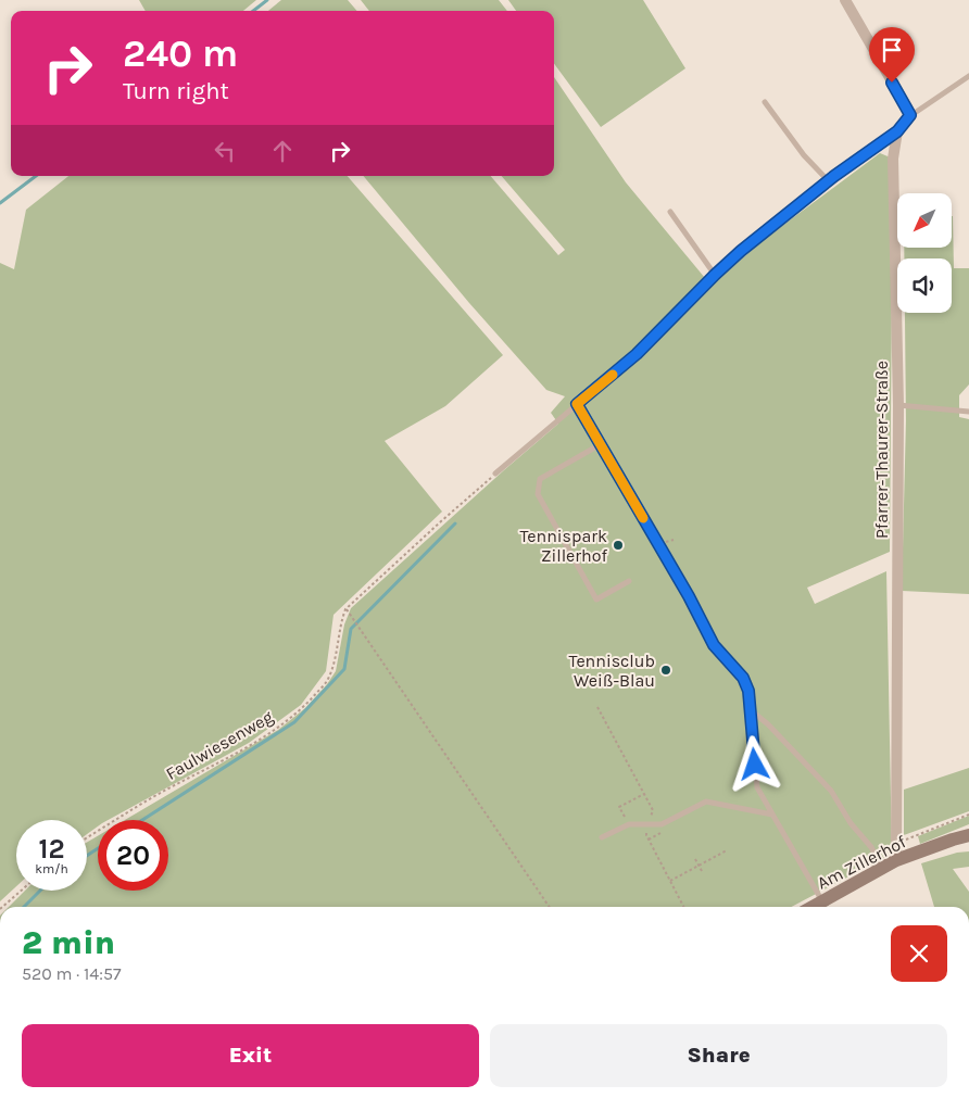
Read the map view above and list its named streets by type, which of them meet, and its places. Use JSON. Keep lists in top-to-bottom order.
{
  "streets": {
    "street": ["Pfarrer-Thaurer-Straße", "Am Zillerhof"],
    "path": ["Faulwiesenweg"]
  },
  "crossings": [
    ["Pfarrer-Thaurer-Straße", "Am Zillerhof"]
  ],
  "places": ["Tennispark Zillerhof", "Tennisclub Weiß-Blau"],
  "north": "bottom left",
  "page": {
    "turn": ["240 m", "Turn right"],
    "speed": "12 km/h",
    "limit": "20",
    "heading": ["2 min", "520 m · 14:57"],
    "buttons": ["Exit", "Share"]
  }
}
